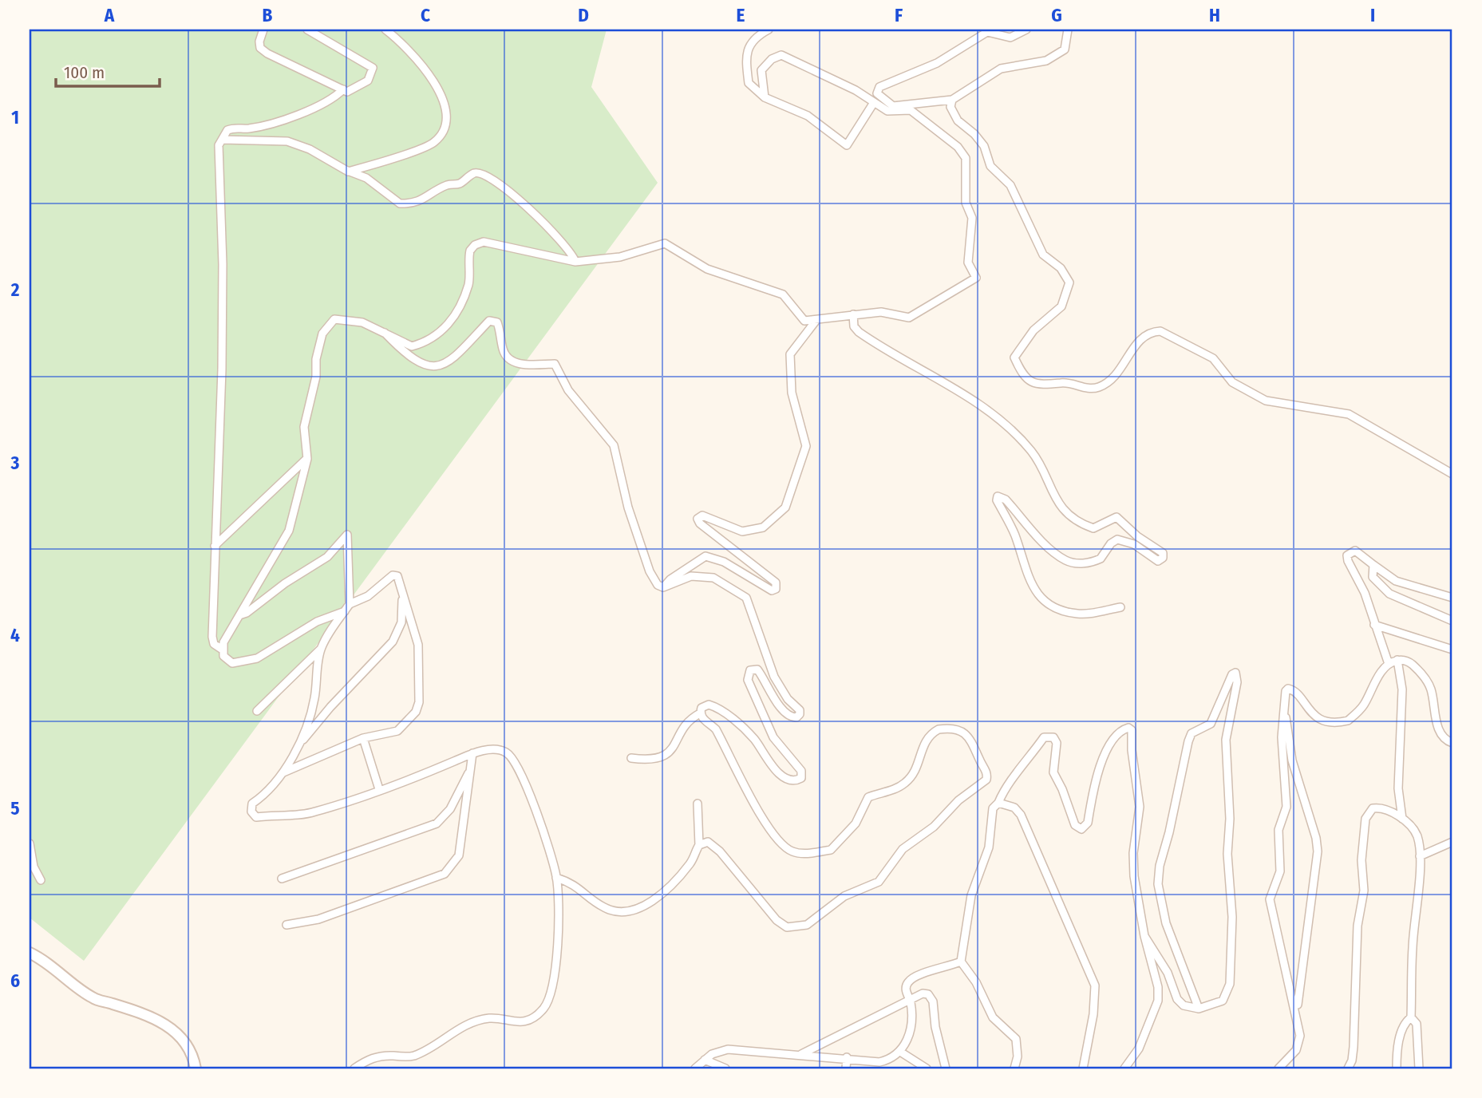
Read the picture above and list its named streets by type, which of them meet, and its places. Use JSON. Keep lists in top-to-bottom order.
{
  "scale_bar": "100 m",
  "grid": {
    "columns": [
      "A",
      "B",
      "C",
      "D",
      "E",
      "F",
      "G",
      "H",
      "I"
    ],
    "rows": [
      "1",
      "2",
      "3",
      "4",
      "5",
      "6"
    ]
  }
}
